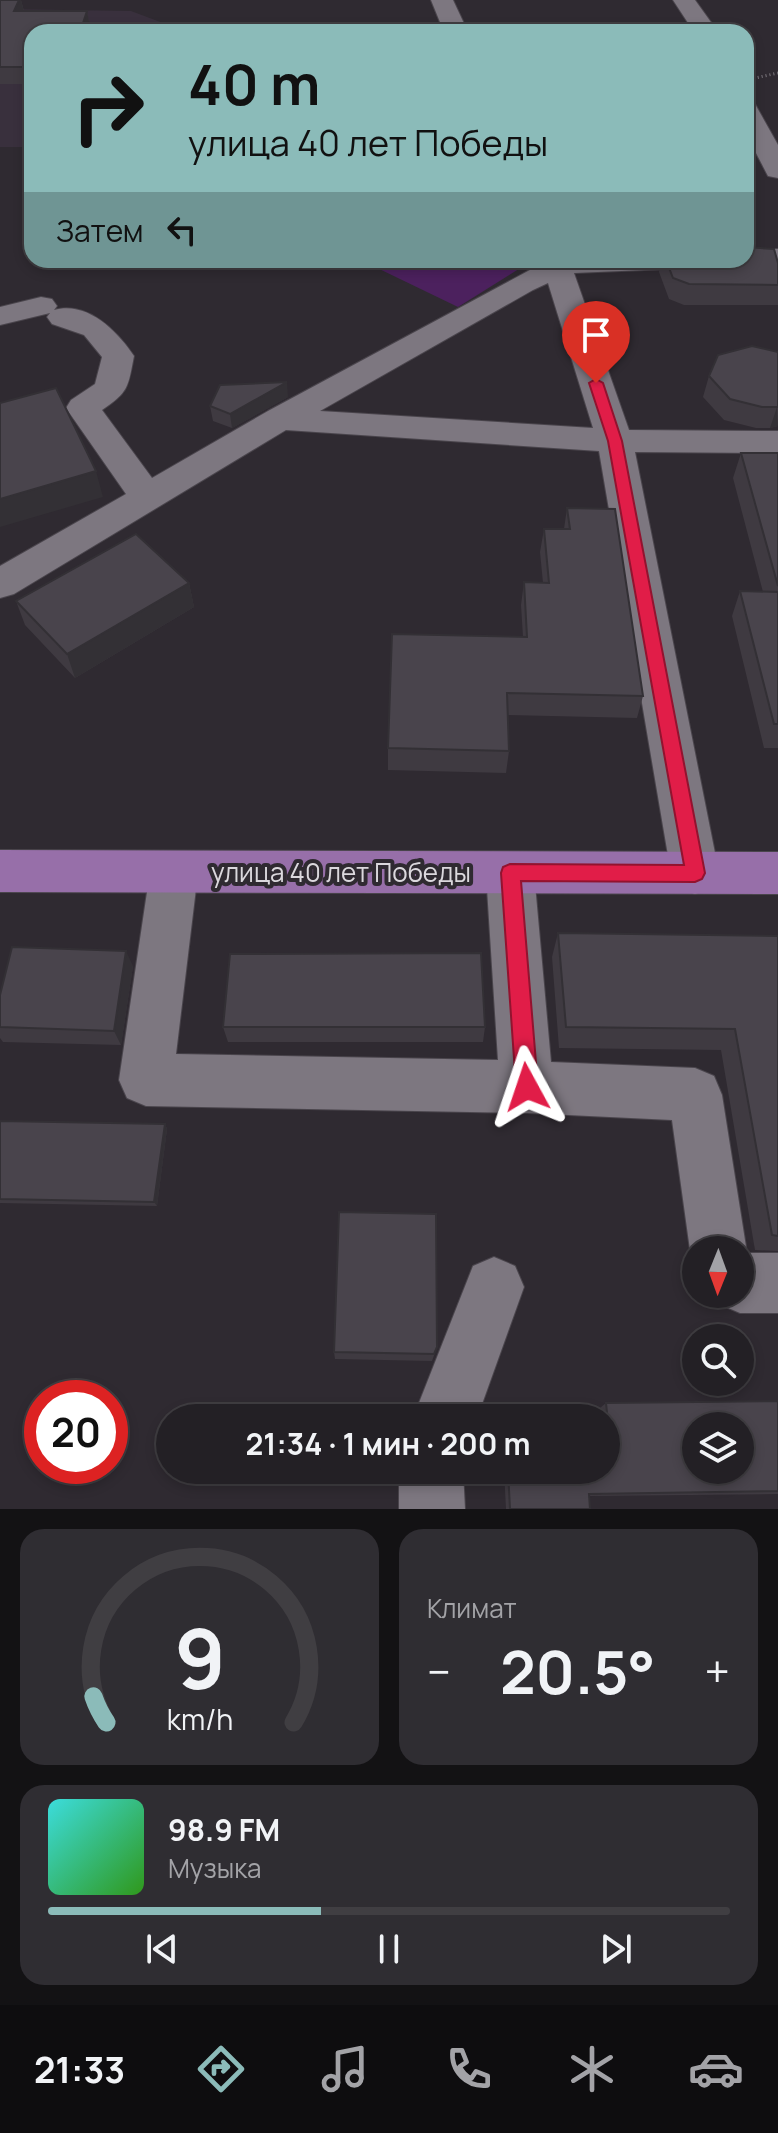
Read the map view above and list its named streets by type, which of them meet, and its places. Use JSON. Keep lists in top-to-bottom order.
{
  "streets": {
    "main road": ["улица 40 лет Победы"]
  },
  "north": "bottom",
  "page": {
    "turn": ["40 m", "улица 40 лет Победы"],
    "then": "Затем",
    "limit": "20",
    "trip": "21:34 · 1 мин · 200 m",
    "tile": "Климат",
    "heat": ["−", "20.5°", "+"],
    "song": ["98.9 FM", "Музыка"],
    "tabs": "21:33",
    "gauge": ["9", "km/h"]
  }
}
